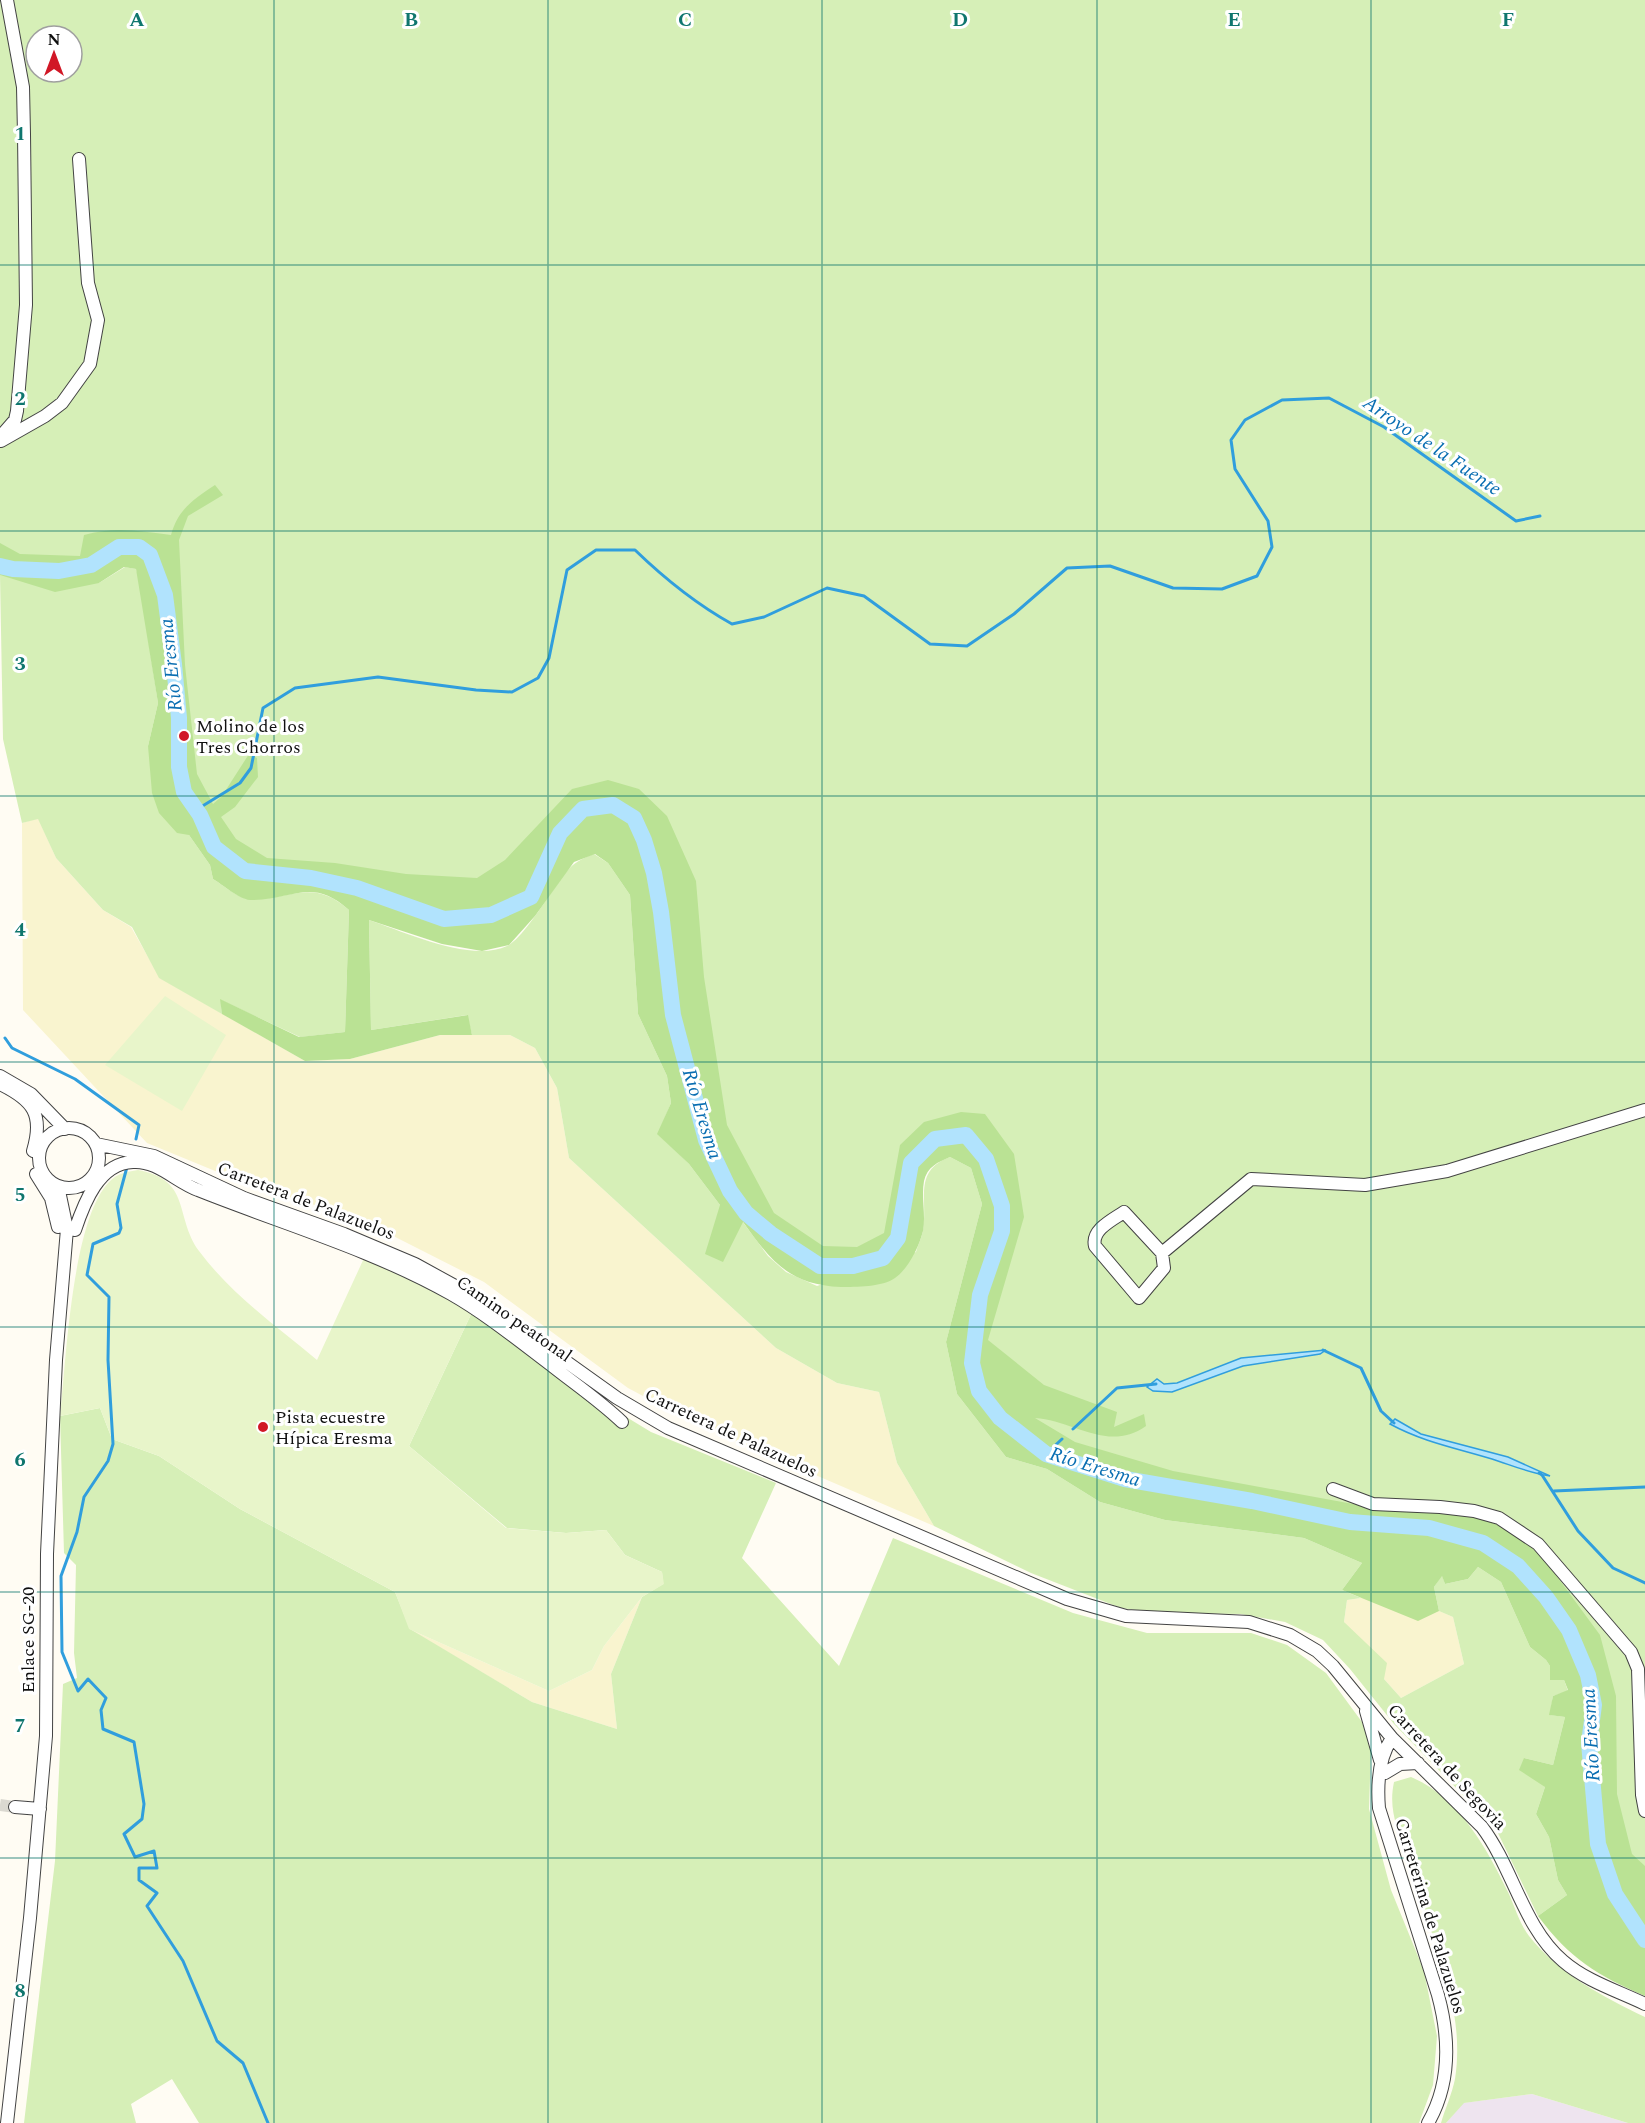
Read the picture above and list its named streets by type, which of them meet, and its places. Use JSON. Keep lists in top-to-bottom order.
{
  "streets": {
    "street": [
      "Carretera de Palazuelos",
      "Camino peatonal",
      "Enlace SG-20",
      "Carretera de Segovia",
      "Carreterina de Palazuelos"
    ]
  },
  "crossings": [
    ["Carretera de Palazuelos", "Enlace SG-20"],
    ["Carretera de Palazuelos", "Carretera de Segovia"],
    ["Camino peatonal", "Enlace SG-20"]
  ],
  "water": ["Arroyo de la Fuente", "Río Eresma"],
  "places": ["Molino de los Tres Chorros", "Pista ecuestre Hípica Eresma"],
  "north": "top",
  "grid": {
    "columns": [
      "A",
      "B",
      "C",
      "D",
      "E",
      "F"
    ],
    "rows": [
      "1",
      "2",
      "3",
      "4",
      "5",
      "6",
      "7",
      "8"
    ]
  }
}
